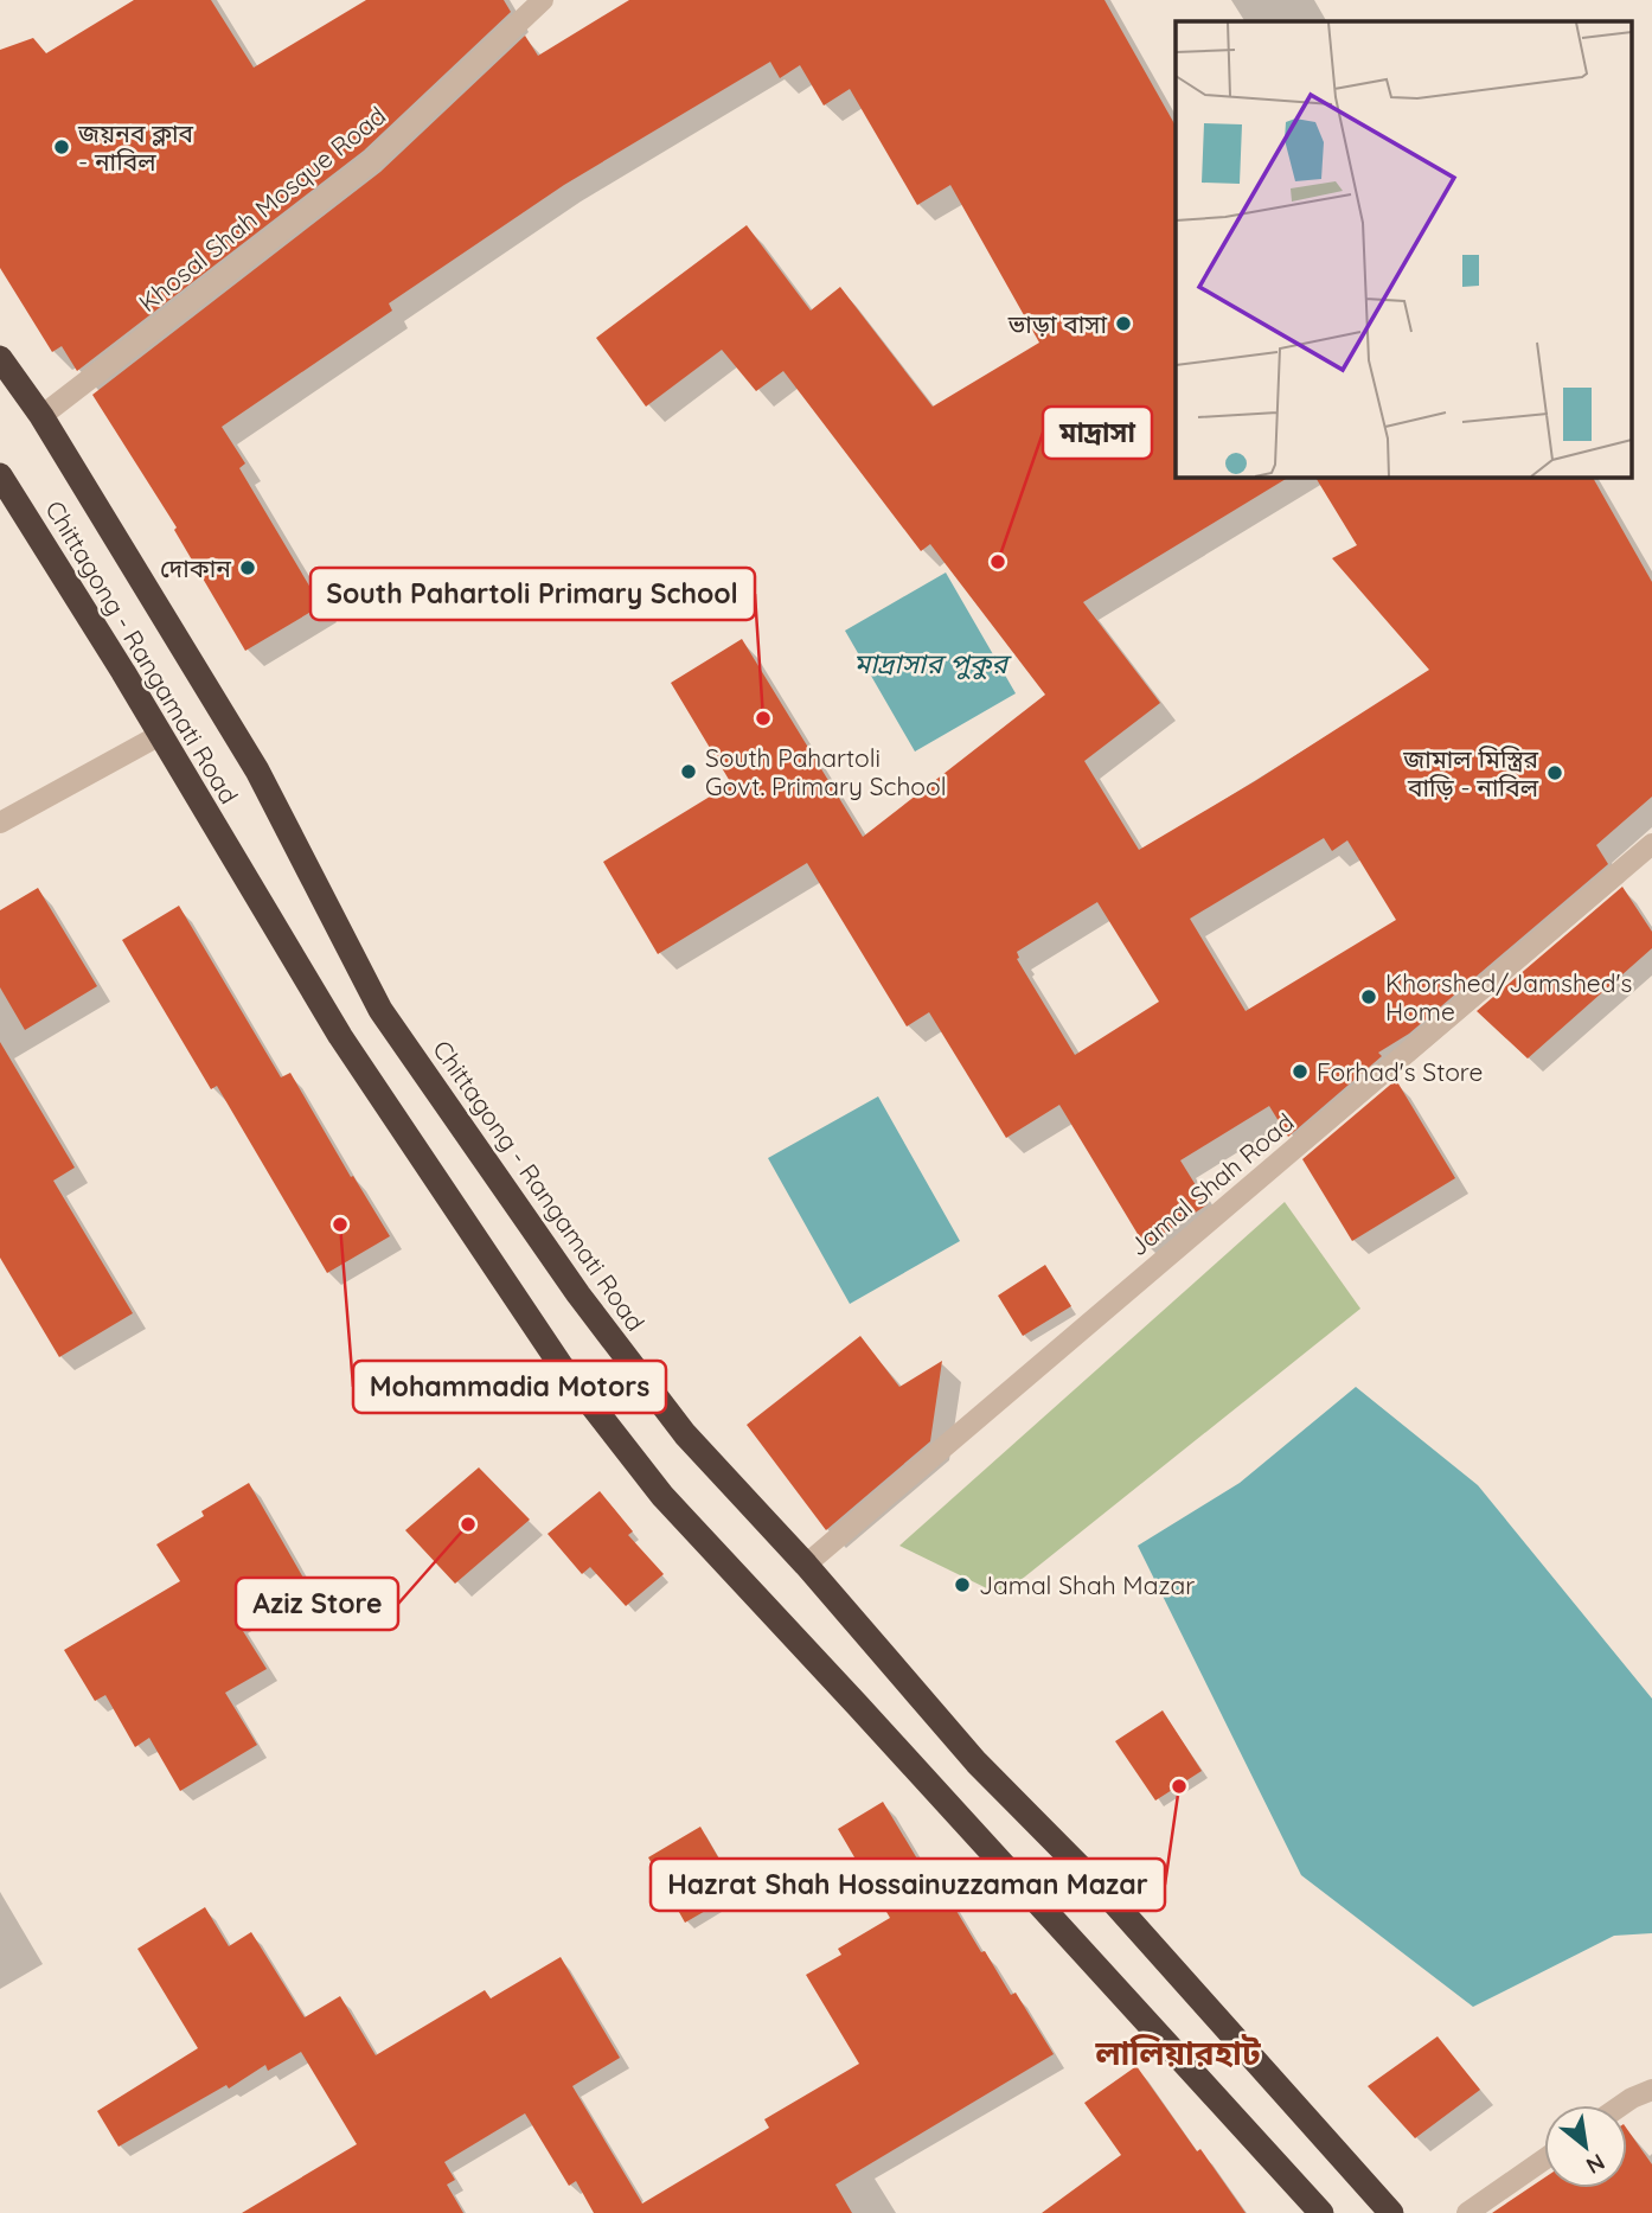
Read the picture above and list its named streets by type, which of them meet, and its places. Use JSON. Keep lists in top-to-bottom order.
{
  "streets": {
    "highway": ["Chittagong - Rangamati Road"],
    "street": ["Khosal Shah Mosque Road", "Jamal Shah Road"]
  },
  "crossings": [
    ["Khosal Shah Mosque Road", "Chittagong - Rangamati Road"],
    ["Chittagong - Rangamati Road", "Jamal Shah Road"]
  ],
  "districts": ["লালিয়ারহাট"],
  "water": ["মাদ্রাসার পুকুর"],
  "places": [
    "জয়নব ক্লাব - নাবিল",
    "ভাড়া বাসা",
    "মাদ্রাসা",
    "দোকান",
    "South Pahartoli Primary School",
    "South Pahartoli Govt. Primary School",
    "জামাল মিস্ত্রির বাড়ি - নাবিল",
    "Khorshed/Jamshed's Home",
    "Forhad's Store",
    "Mohammadia Motors",
    "Aziz Store",
    "Jamal Shah Mazar",
    "Hazrat Shah Hossainuzzaman Mazar"
  ],
  "north": "bottom right"
}
